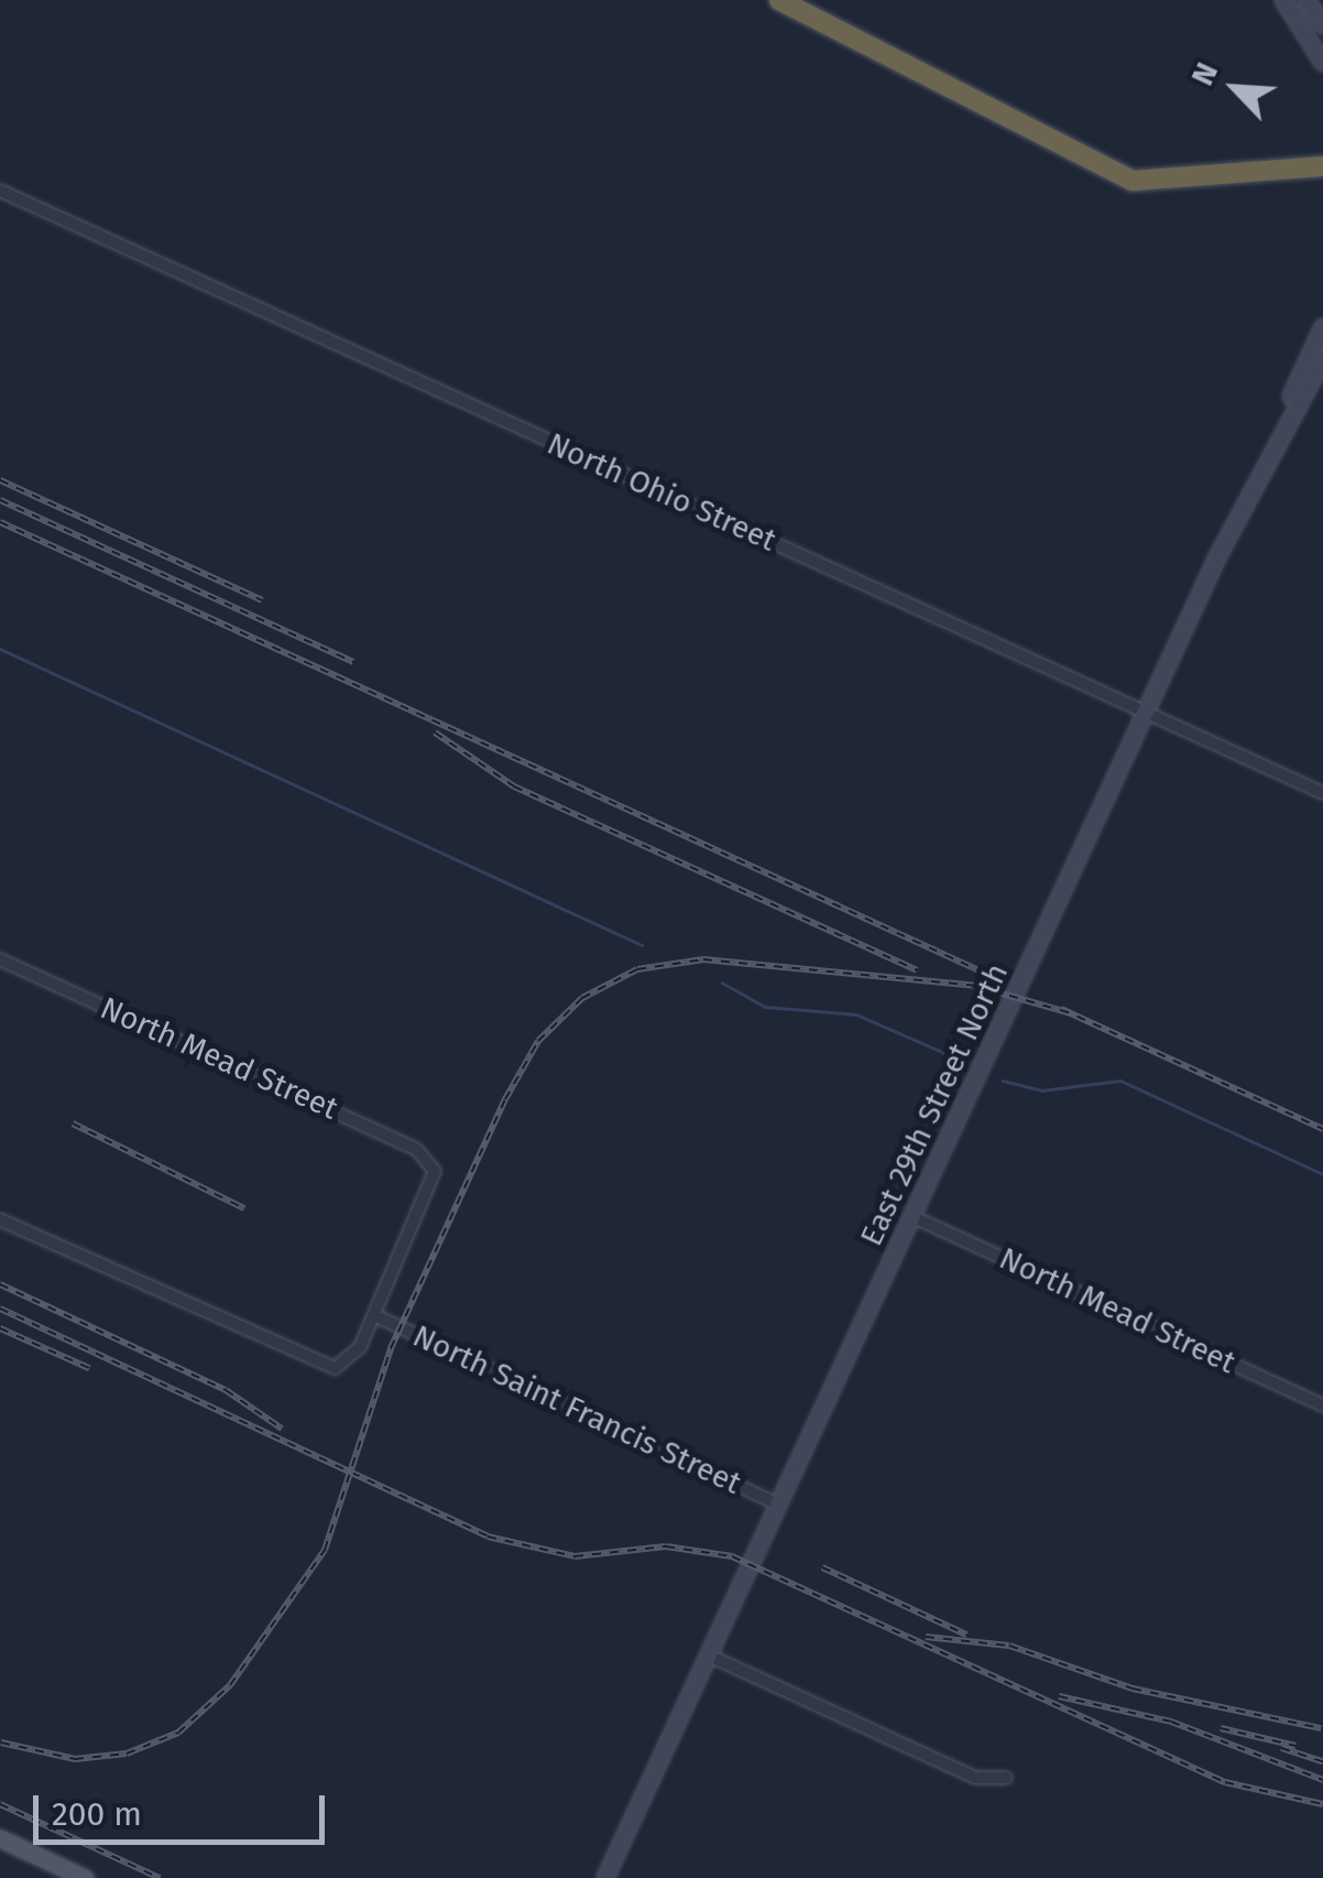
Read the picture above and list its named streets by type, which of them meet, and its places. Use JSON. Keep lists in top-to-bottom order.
{
  "streets": {
    "street": [
      "North Ohio Street",
      "North Mead Street",
      "East 29th Street North",
      "North Saint Francis Street"
    ]
  },
  "crossings": [
    ["North Ohio Street", "East 29th Street North"],
    ["North Mead Street", "East 29th Street North"],
    ["North Mead Street", "North Saint Francis Street"],
    ["East 29th Street North", "North Saint Francis Street"]
  ],
  "scale_bar": "200 m",
  "north": "top left"
}
